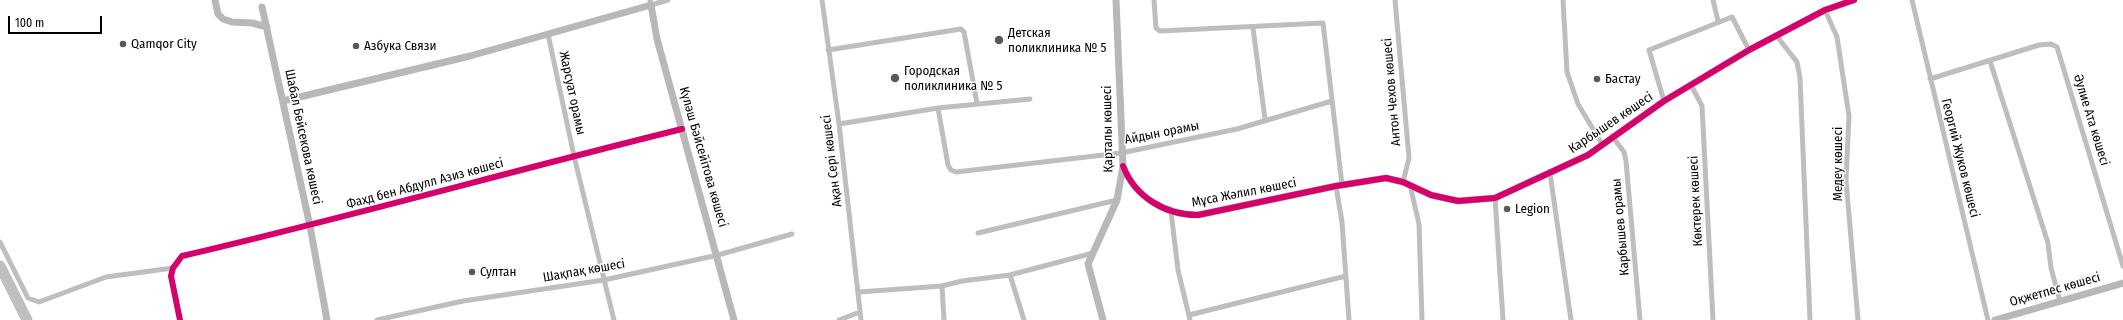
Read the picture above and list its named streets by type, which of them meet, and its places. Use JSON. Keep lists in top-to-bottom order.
{
  "streets": {
    "street": [
      "Антон Чехов көшесі",
      "Жарсуат орамы",
      "Әулие Ата көшесі",
      "Карбышев көшесі",
      "Қарталы көшесі",
      "Айдын орамы",
      "Шабал Бейсекова көшесі",
      "Күләш Бәйсейітова көшесі",
      "Георгий Жуков көшесі",
      "Ақан Сері көшесі",
      "Медеу көшесі",
      "Фахд бен Абдулл Азиз көшесі",
      "Мұса Жәлил көшесі",
      "Көктерек көшесі",
      "Карбышев орамы",
      "Шақпақ көшесі",
      "Оқжетпес көшесі"
    ]
  },
  "crossings": [
    ["Антон Чехов көшесі", "Карбышев көшесі"],
    ["Жарсуат орамы", "Фахд бен Абдулл Азиз көшесі"],
    ["Жарсуат орамы", "Шақпақ көшесі"],
    ["Әулие Ата көшесі", "Георгий Жуков көшесі"],
    ["Карбышев көшесі", "Медеу көшесі"],
    ["Карбышев көшесі", "Мұса Жәлил көшесі"],
    ["Карбышев көшесі", "Көктерек көшесі"],
    ["Карбышев көшесі", "Карбышев орамы"],
    ["Қарталы көшесі", "Айдын орамы"],
    ["Қарталы көшесі", "Мұса Жәлил көшесі"],
    ["Шабал Бейсекова көшесі", "Фахд бен Абдулл Азиз көшесі"],
    ["Күләш Бәйсейітова көшесі", "Фахд бен Абдулл Азиз көшесі"],
    ["Күләш Бәйсейітова көшесі", "Шақпақ көшесі"]
  ],
  "places": [
    "Детская поликлиника № 5",
    "Qamqor City",
    "Азбука Связи",
    "Городская поликлиника № 5",
    "Бастау",
    "Legion",
    "Султан"
  ],
  "scale_bar": "100 m"
}
